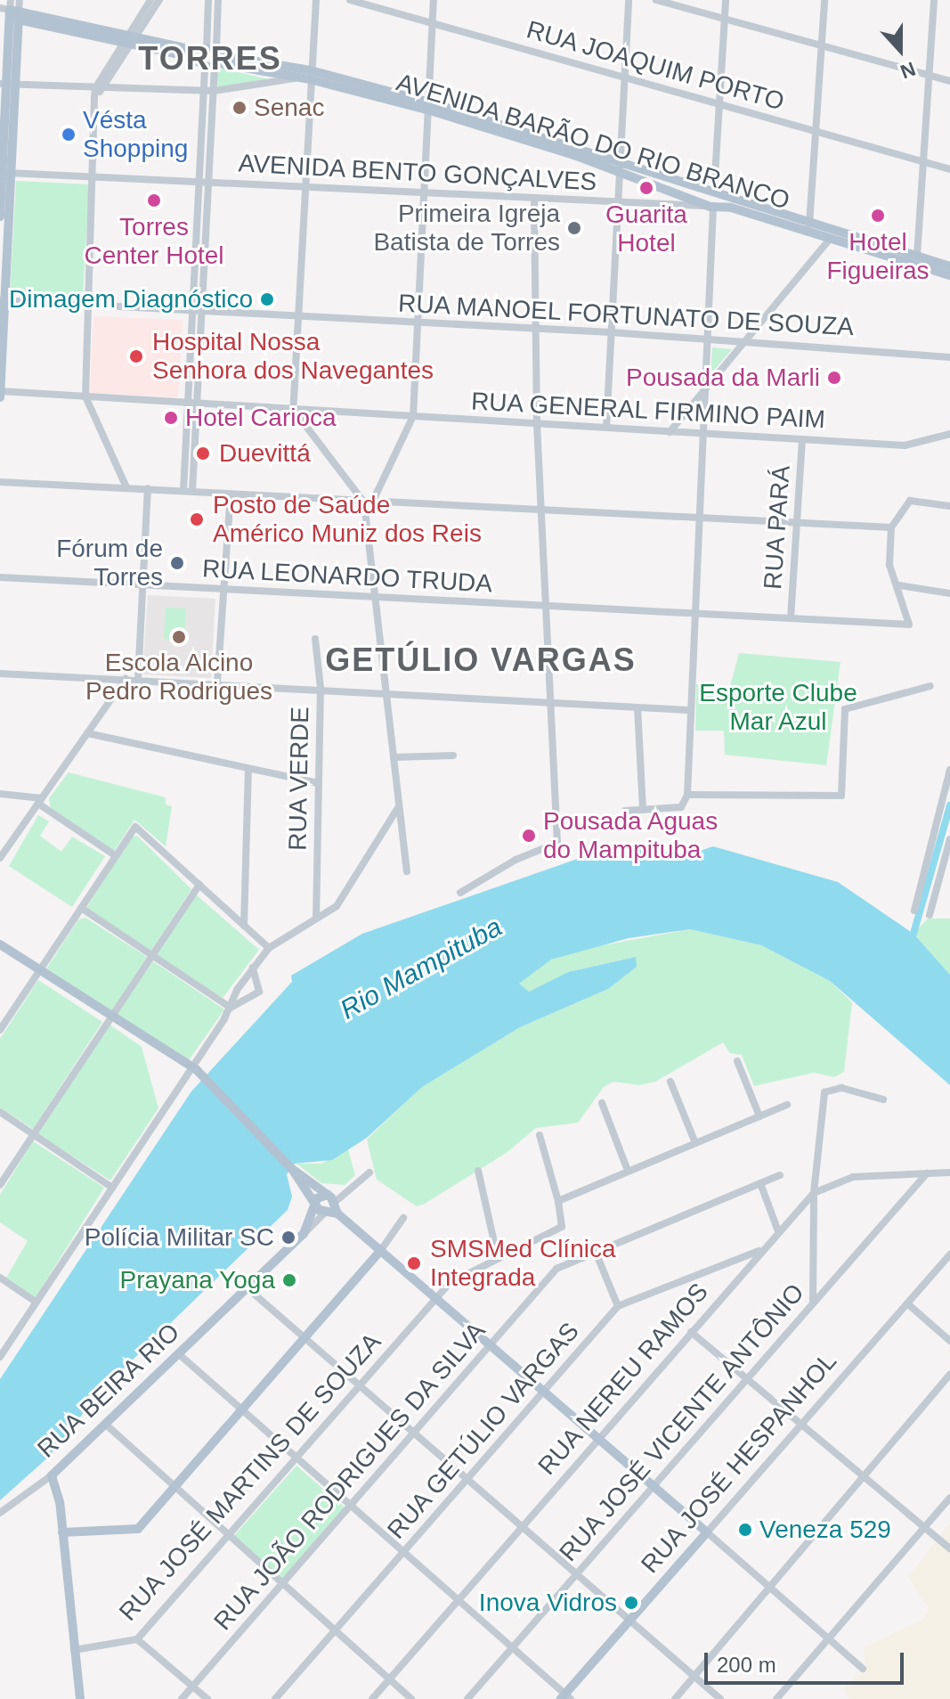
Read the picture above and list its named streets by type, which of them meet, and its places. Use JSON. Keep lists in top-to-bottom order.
{
  "streets": {
    "main road": ["AVENIDA BARÃO DO RIO BRANCO", "RUA BEIRA RIO", "RUA JOSÉ HESPANHOL"],
    "street": [
      "RUA JOAQUIM PORTO",
      "AVENIDA BENTO GONÇALVES",
      "RUA MANOEL FORTUNATO DE SOUZA",
      "RUA GENERAL FIRMINO PAIM",
      "RUA PARÁ",
      "RUA LEONARDO TRUDA",
      "RUA VERDE",
      "RUA NEREU RAMOS",
      "RUA JOSÉ VICENTE ANTÔNIO",
      "RUA GETÚLIO VARGAS",
      "RUA JOÃO RODRIGUES DA SILVA",
      "RUA JOSÉ MARTINS DE SOUZA"
    ]
  },
  "crossings": [
    ["AVENIDA BARÃO DO RIO BRANCO", "AVENIDA BENTO GONÇALVES"],
    ["RUA GENERAL FIRMINO PAIM", "RUA PARÁ"],
    ["RUA PARÁ", "RUA LEONARDO TRUDA"],
    ["RUA NEREU RAMOS", "RUA JOSÉ VICENTE ANTÔNIO"],
    ["RUA NEREU RAMOS", "RUA GETÚLIO VARGAS"]
  ],
  "districts": ["TORRES", "GETÚLIO VARGAS"],
  "water": ["Rio Mampituba"],
  "parks": ["Esporte Clube Mar Azul"],
  "places": [
    "Senac",
    "Vésta Shopping",
    "Guarita Hotel",
    "Torres Center Hotel",
    "Hotel Figueiras",
    "Primeira Igreja Batista de Torres",
    "Dimagem Diagnóstico",
    "Hospital Nossa Senhora dos Navegantes",
    "Pousada da Marli",
    "Hotel Carioca",
    "Duevittá",
    "Posto de Saúde Américo Muniz dos Reis",
    "Fórum de Torres",
    "Escola Alcino Pedro Rodrigues",
    "Pousada Aguas do Mampituba",
    "Polícia Militar SC",
    "SMSMed Clínica Integrada",
    "Prayana Yoga",
    "Veneza 529",
    "Inova Vidros"
  ],
  "scale_bar": "200 m",
  "north": "bottom"
}
